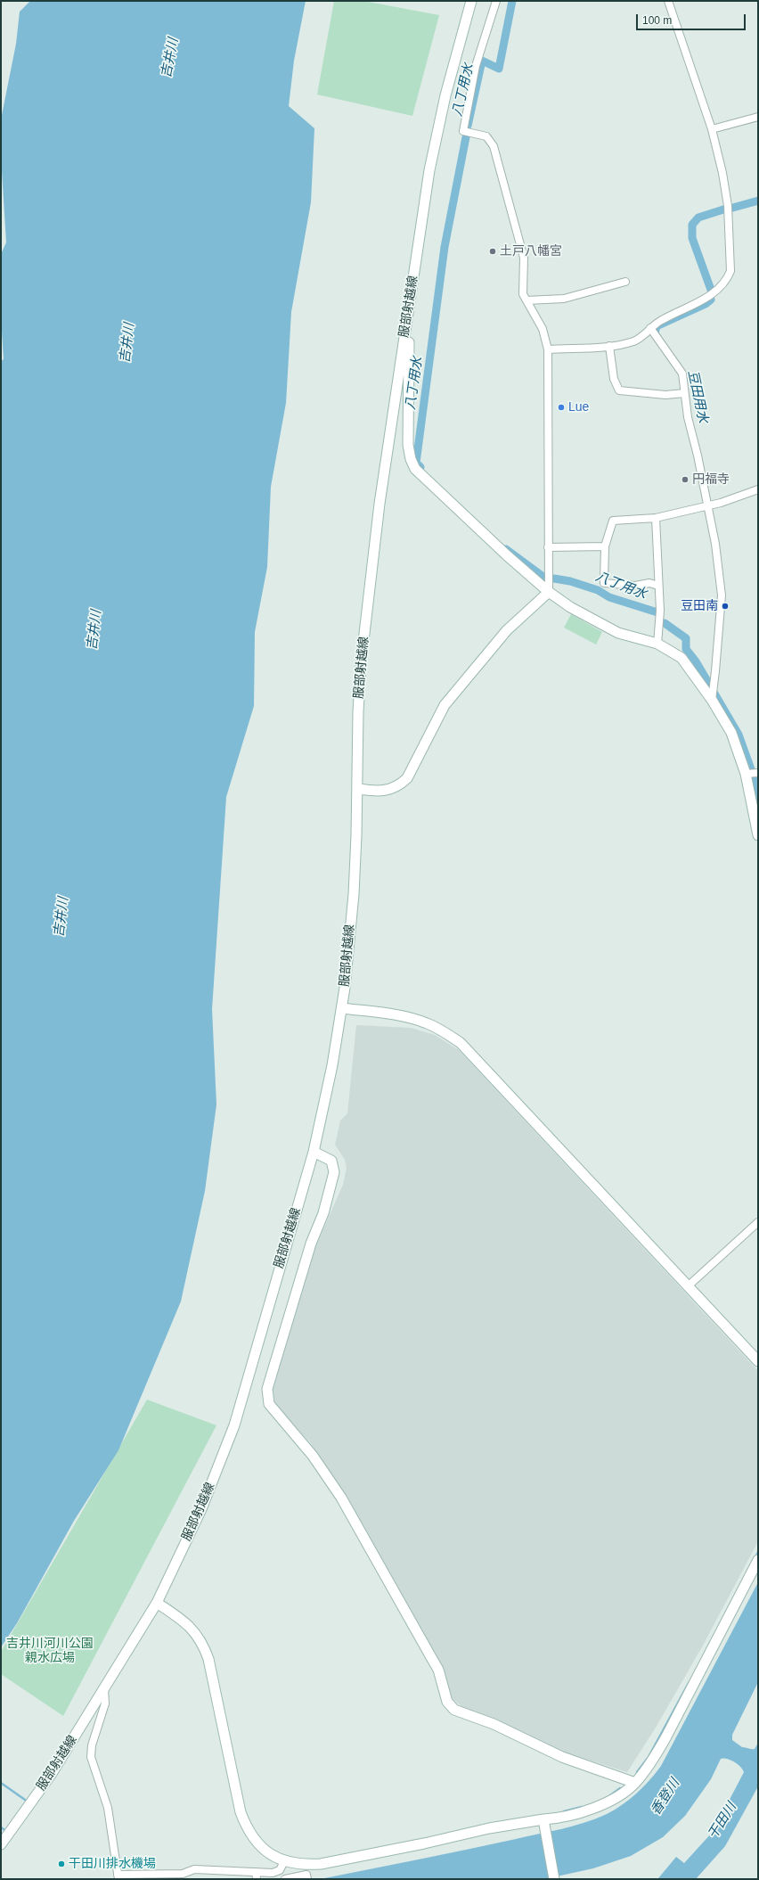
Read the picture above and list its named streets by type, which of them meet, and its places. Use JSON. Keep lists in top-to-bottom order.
{
  "streets": {
    "street": ["服部射越線"]
  },
  "water": [
    "吉井川",
    "八丁用水",
    "豆田用水",
    "香登川",
    "干田川"
  ],
  "parks": ["吉井川河川公園 親水広場"],
  "places": [
    "土戸八幡宮",
    "Lue",
    "円福寺",
    "豆田南",
    "干田川排水機場"
  ],
  "scale_bar": "100 m"
}
